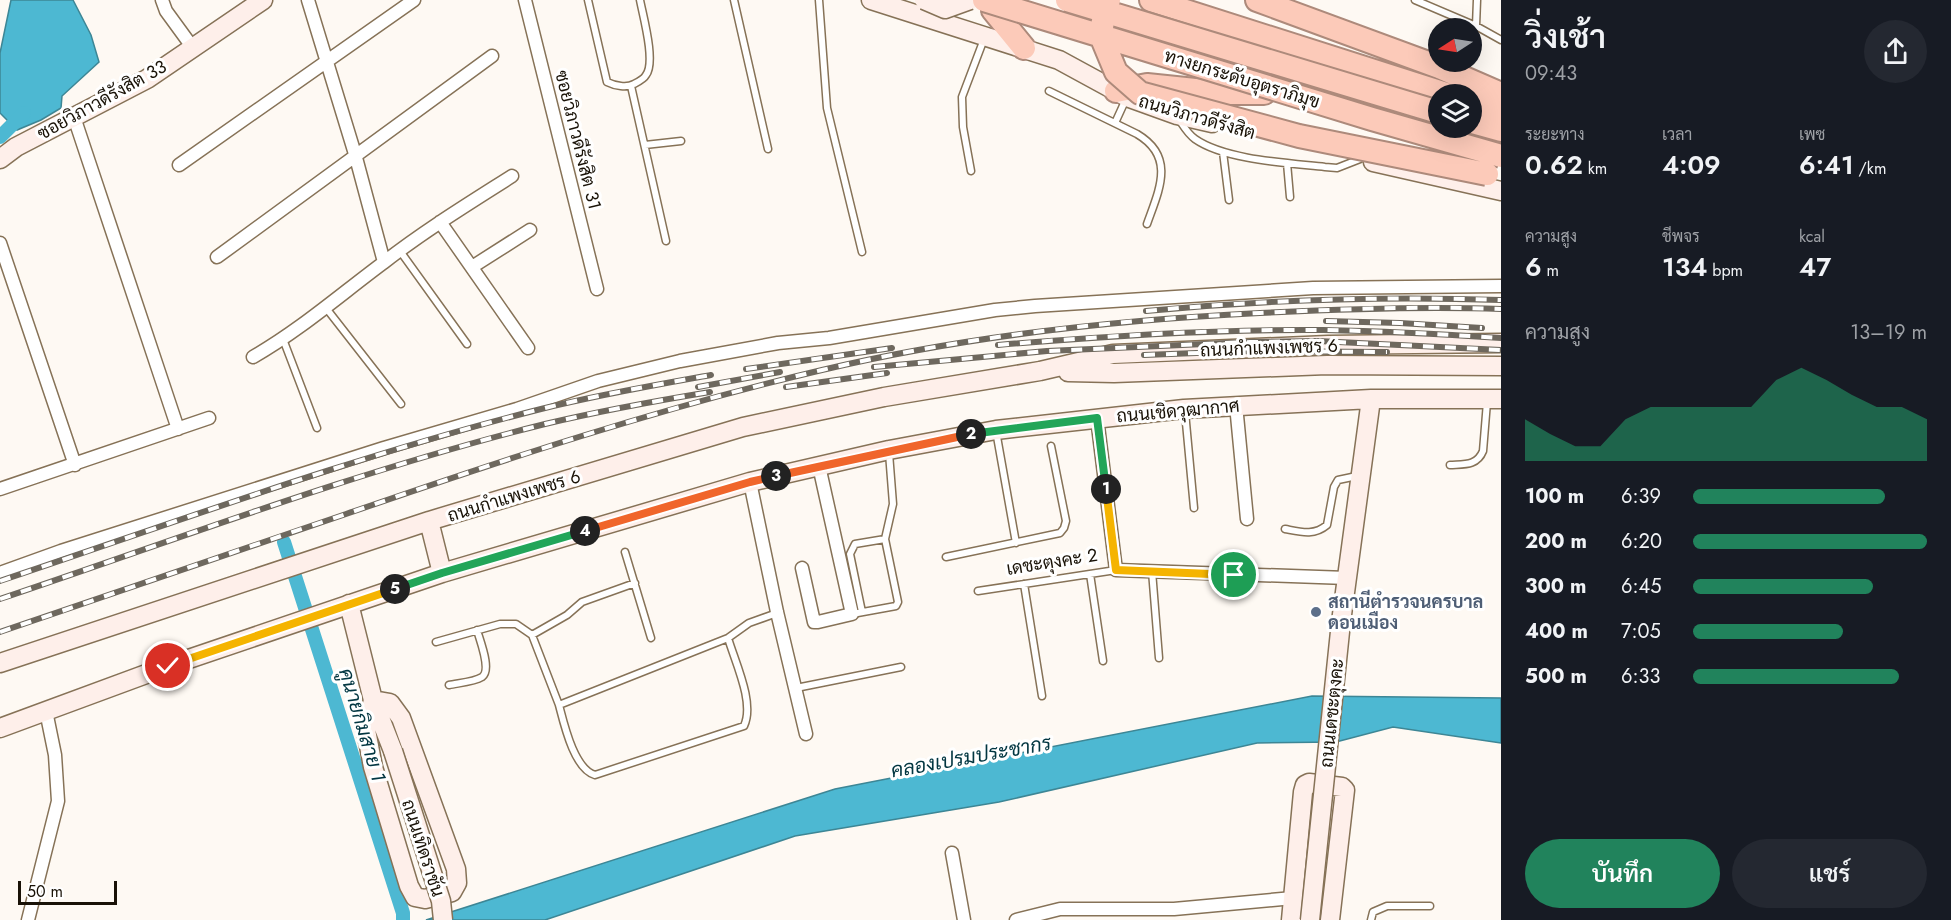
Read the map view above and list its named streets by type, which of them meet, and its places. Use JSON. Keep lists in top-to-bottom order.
{
  "streets": {
    "highway": ["ทางยกระดับอุตราภิมุข"],
    "main road": [
      "ซอยวิภาวดีรังสิต 33",
      "ถนนวิภาวดีรังสิต",
      "ถนนกำแพงเพชร 6",
      "ถนนเชิดวุฒากาศ",
      "ถนนเดชะตุงคะ",
      "ถนนเทิดราชัน"
    ],
    "street": ["ซอยวิภาวดีรังสิต 31", "เดชะตุงคะ 2"]
  },
  "crossings": [
    ["ถนนเชิดวุฒากาศ", "ถนนเดชะตุงคะ"],
    ["ถนนเชิดวุฒากาศ", "ถนนเทิดราชัน"],
    ["เดชะตุงคะ 2", "ถนนเดชะตุงคะ"]
  ],
  "water": ["คูนายกิมสาย 1", "คลองเปรมประชากร"],
  "places": ["สถานีตำรวจนครบาล ดอนเมือง"],
  "scale_bar": "50 m",
  "north": "left",
  "page": {
    "heading": ["วิ่งเช้า", "09:43"],
    "stats": [
      ["ระยะทาง", "0.62 km"],
      ["เวลา", "4:09"],
      ["เพซ", "6:41 /km"],
      ["ความสูง", "6 m"],
      ["ชีพจร", "134 bpm"],
      ["kcal", "47"]
    ],
    "chart": ["ความสูง", "13–19 m"],
    "pins": [
      "2",
      "3",
      "1",
      "4",
      "5"
    ],
    "list": [
      {
        "name": "100 m",
        "note": "6:39"
      },
      {
        "name": "200 m",
        "note": "6:20"
      },
      {
        "name": "300 m",
        "note": "6:45"
      },
      {
        "name": "400 m",
        "note": "7:05"
      },
      {
        "name": "500 m",
        "note": "6:33"
      }
    ],
    "buttons": ["บันทึก", "แชร์"],
    "scale": "50 m"
  }
}
